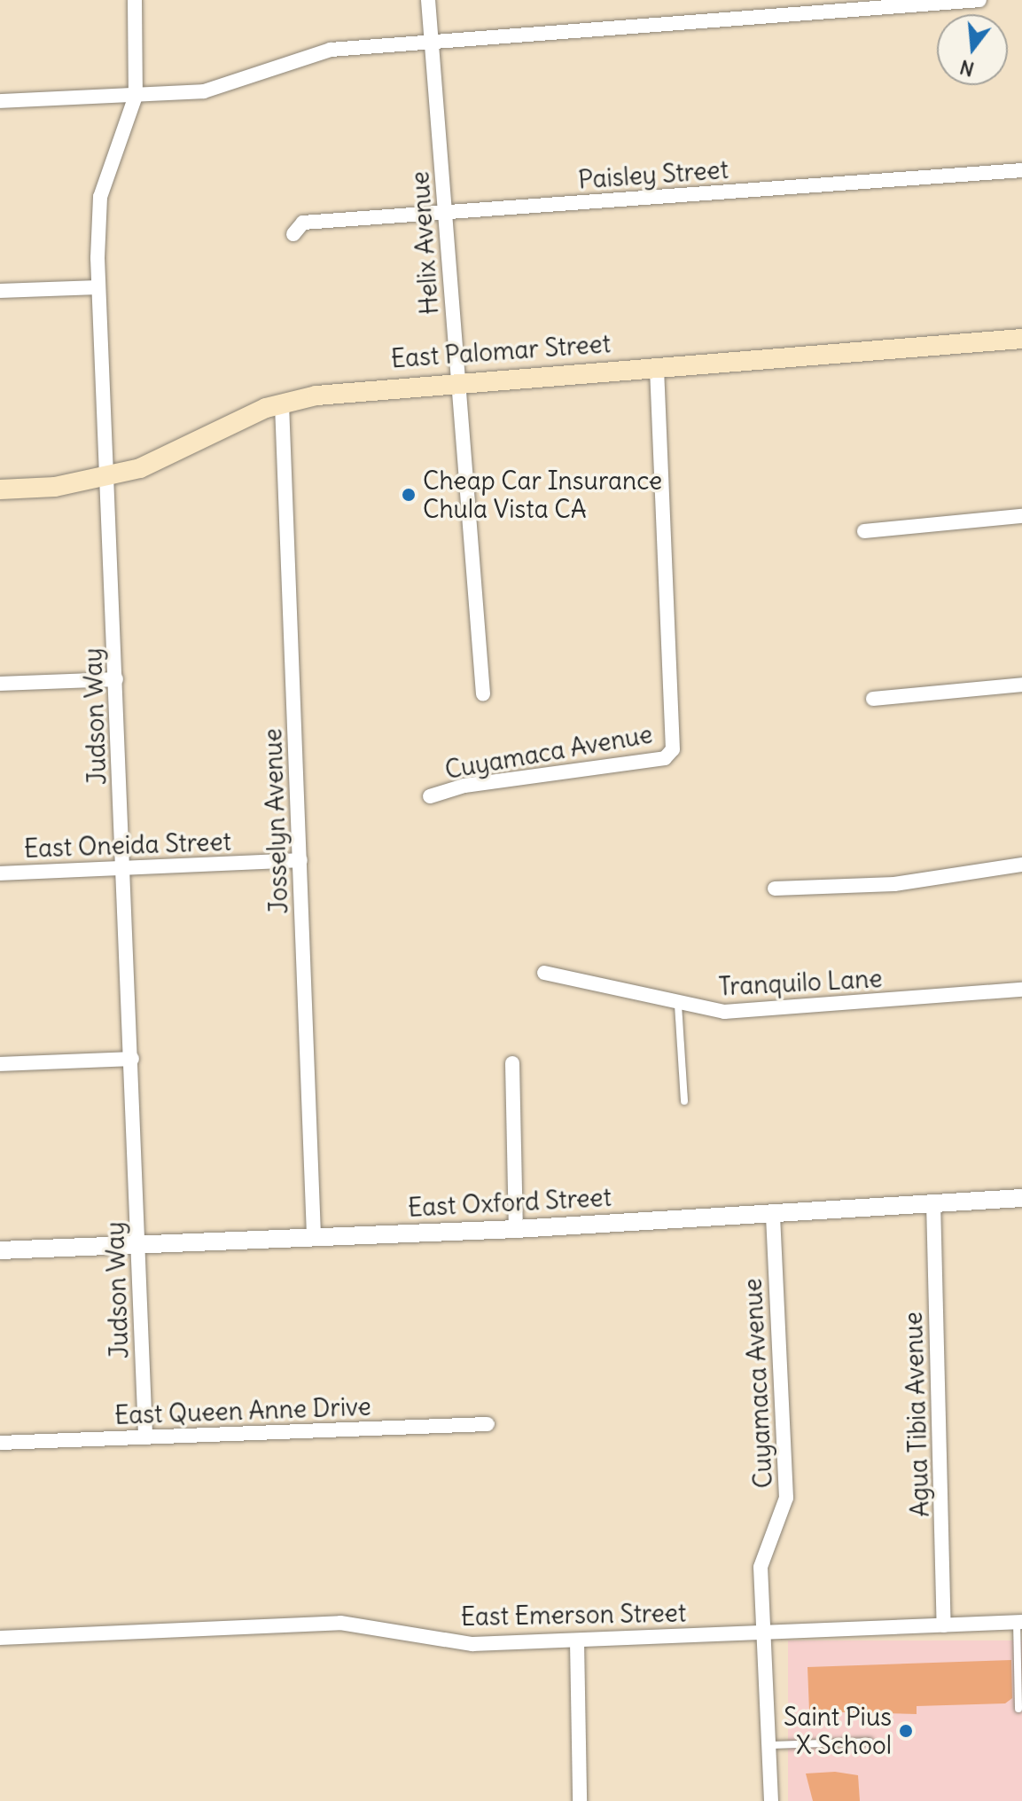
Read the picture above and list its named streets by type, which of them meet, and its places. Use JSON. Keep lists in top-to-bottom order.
{
  "streets": {
    "main road": ["East Palomar Street"],
    "street": [
      "Paisley Street",
      "Helix Avenue",
      "Judson Way",
      "Cuyamaca Avenue",
      "Josselyn Avenue",
      "East Oneida Street",
      "Tranquilo Lane",
      "East Oxford Street",
      "East Queen Anne Drive",
      "Agua Tibia Avenue",
      "East Emerson Street"
    ]
  },
  "crossings": [
    ["Paisley Street", "Helix Avenue"],
    ["Helix Avenue", "East Palomar Street"],
    ["East Palomar Street", "Judson Way"],
    ["East Palomar Street", "Cuyamaca Avenue"],
    ["East Palomar Street", "Josselyn Avenue"],
    ["Judson Way", "East Oneida Street"],
    ["Judson Way", "East Oxford Street"],
    ["Judson Way", "East Queen Anne Drive"],
    ["Cuyamaca Avenue", "East Oxford Street"],
    ["Cuyamaca Avenue", "East Emerson Street"],
    ["Josselyn Avenue", "East Oneida Street"],
    ["Josselyn Avenue", "East Oxford Street"],
    ["East Oxford Street", "Agua Tibia Avenue"],
    ["Agua Tibia Avenue", "East Emerson Street"]
  ],
  "places": ["Cheap Car Insurance Chula Vista CA", "Saint Pius X School"],
  "north": "bottom"
}
